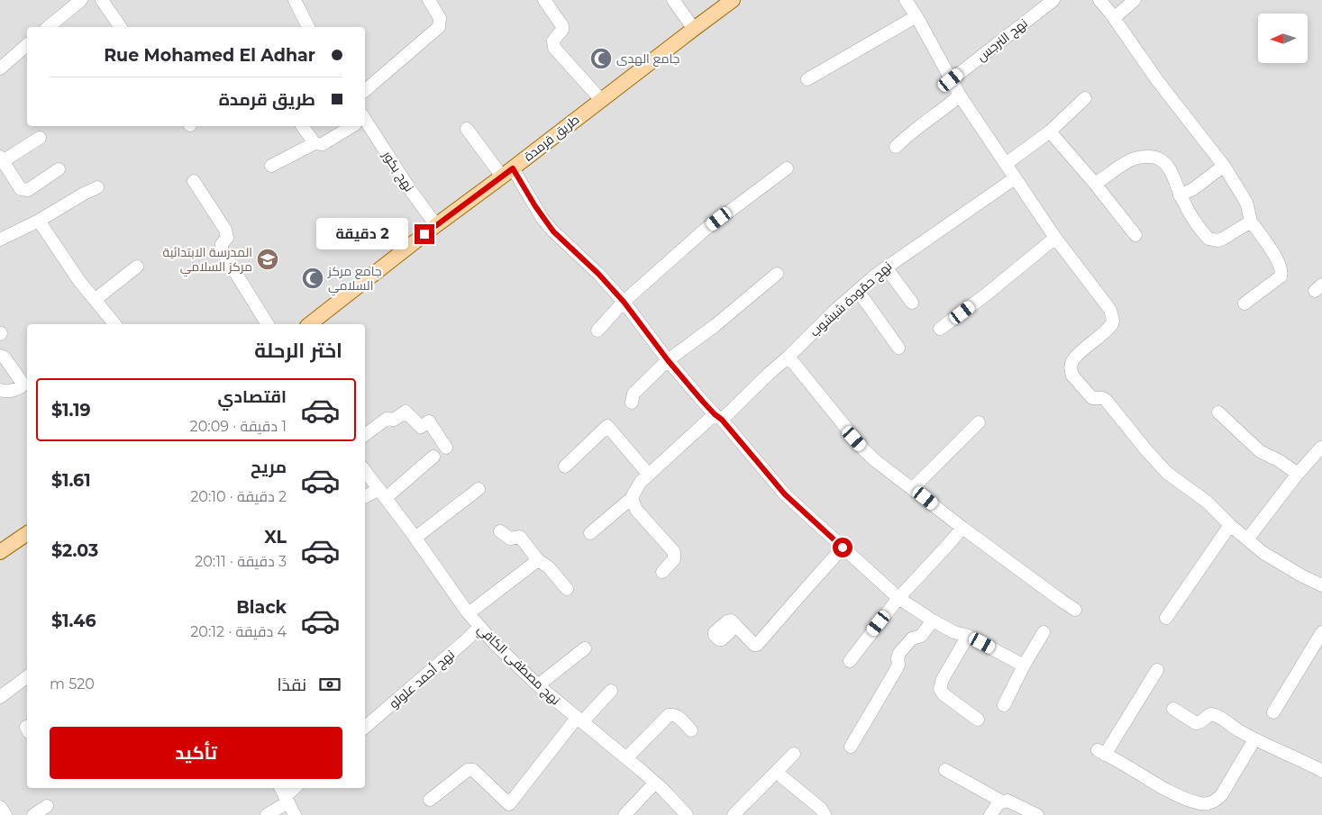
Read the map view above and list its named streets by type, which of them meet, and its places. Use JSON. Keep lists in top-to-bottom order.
{
  "streets": {
    "main road": ["طريق قرمدة"],
    "street": [
      "نهج النرجس",
      "نهج بكور",
      "نهج حمّودة شبشوب",
      "نهج مصطفى الكافي",
      "نهج أحمد علولو"
    ]
  },
  "crossings": [
    ["طريق قرمدة", "نهج بكور"],
    ["نهج مصطفى الكافي", "نهج أحمد علولو"]
  ],
  "places": {
    "mosque": ["جامع الهدى", "جامع مركز السلامي"],
    "school or university": ["المدرسة الابتدائية مركز السلامي"]
  },
  "north": "left",
  "page": {
    "banner": ["Rue Mohamed El Adhar", "طريق قرمدة"],
    "bubble": "2 دقيقة",
    "heading": "اختر الرحلة",
    "list": [
      {
        "name": "اقتصادي",
        "note": "1 دقيقة · 20:09",
        "value": "$1.19"
      },
      {
        "name": "مريح",
        "note": "2 دقيقة · 20:10",
        "value": "$1.61"
      },
      {
        "name": "XL",
        "note": "3 دقيقة · 20:11",
        "value": "$2.03"
      },
      {
        "name": "Black",
        "note": "4 دقيقة · 20:12",
        "value": "$1.46"
      }
    ],
    "pay": ["نقدًا", "520 m"],
    "buttons": "تأكيد"
  }
}
